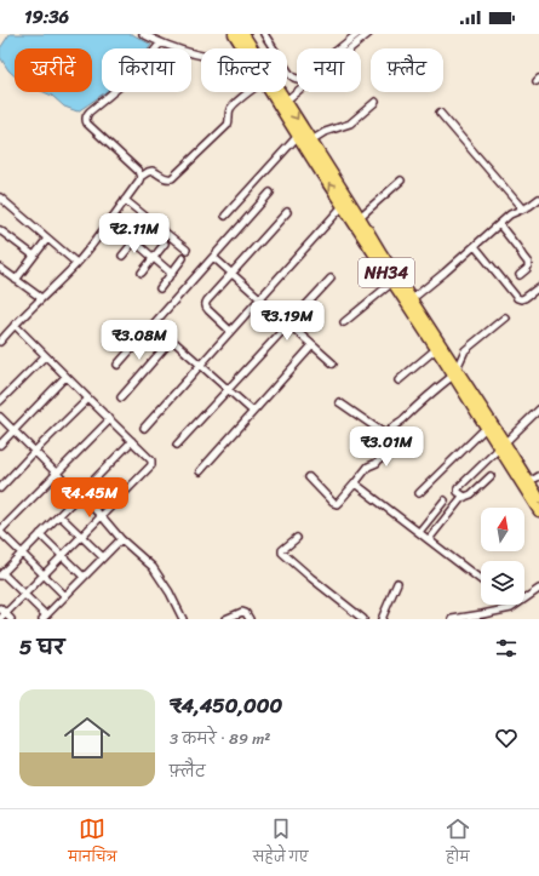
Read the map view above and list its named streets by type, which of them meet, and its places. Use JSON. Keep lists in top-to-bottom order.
{
  "streets": {
    "highway": ["NH34"]
  },
  "north": "top",
  "page": {
    "status": "19:36",
    "chip": [
      "खरीदें",
      "किराया",
      "फ़िल्टर",
      "नया",
      "फ़्लैट"
    ],
    "price": [
      "₹2.11M",
      "₹3.19M",
      "₹3.08M",
      "₹3.01M",
      "₹4.45M"
    ],
    "heading": "5 घर",
    "list": [
      {
        "name": "₹4,450,000",
        "note": "3 कमरे · 89 m² · फ़्लैट"
      }
    ],
    "tabs": ["मानचित्र", "सहेजे गए", "होम"]
  }
}
